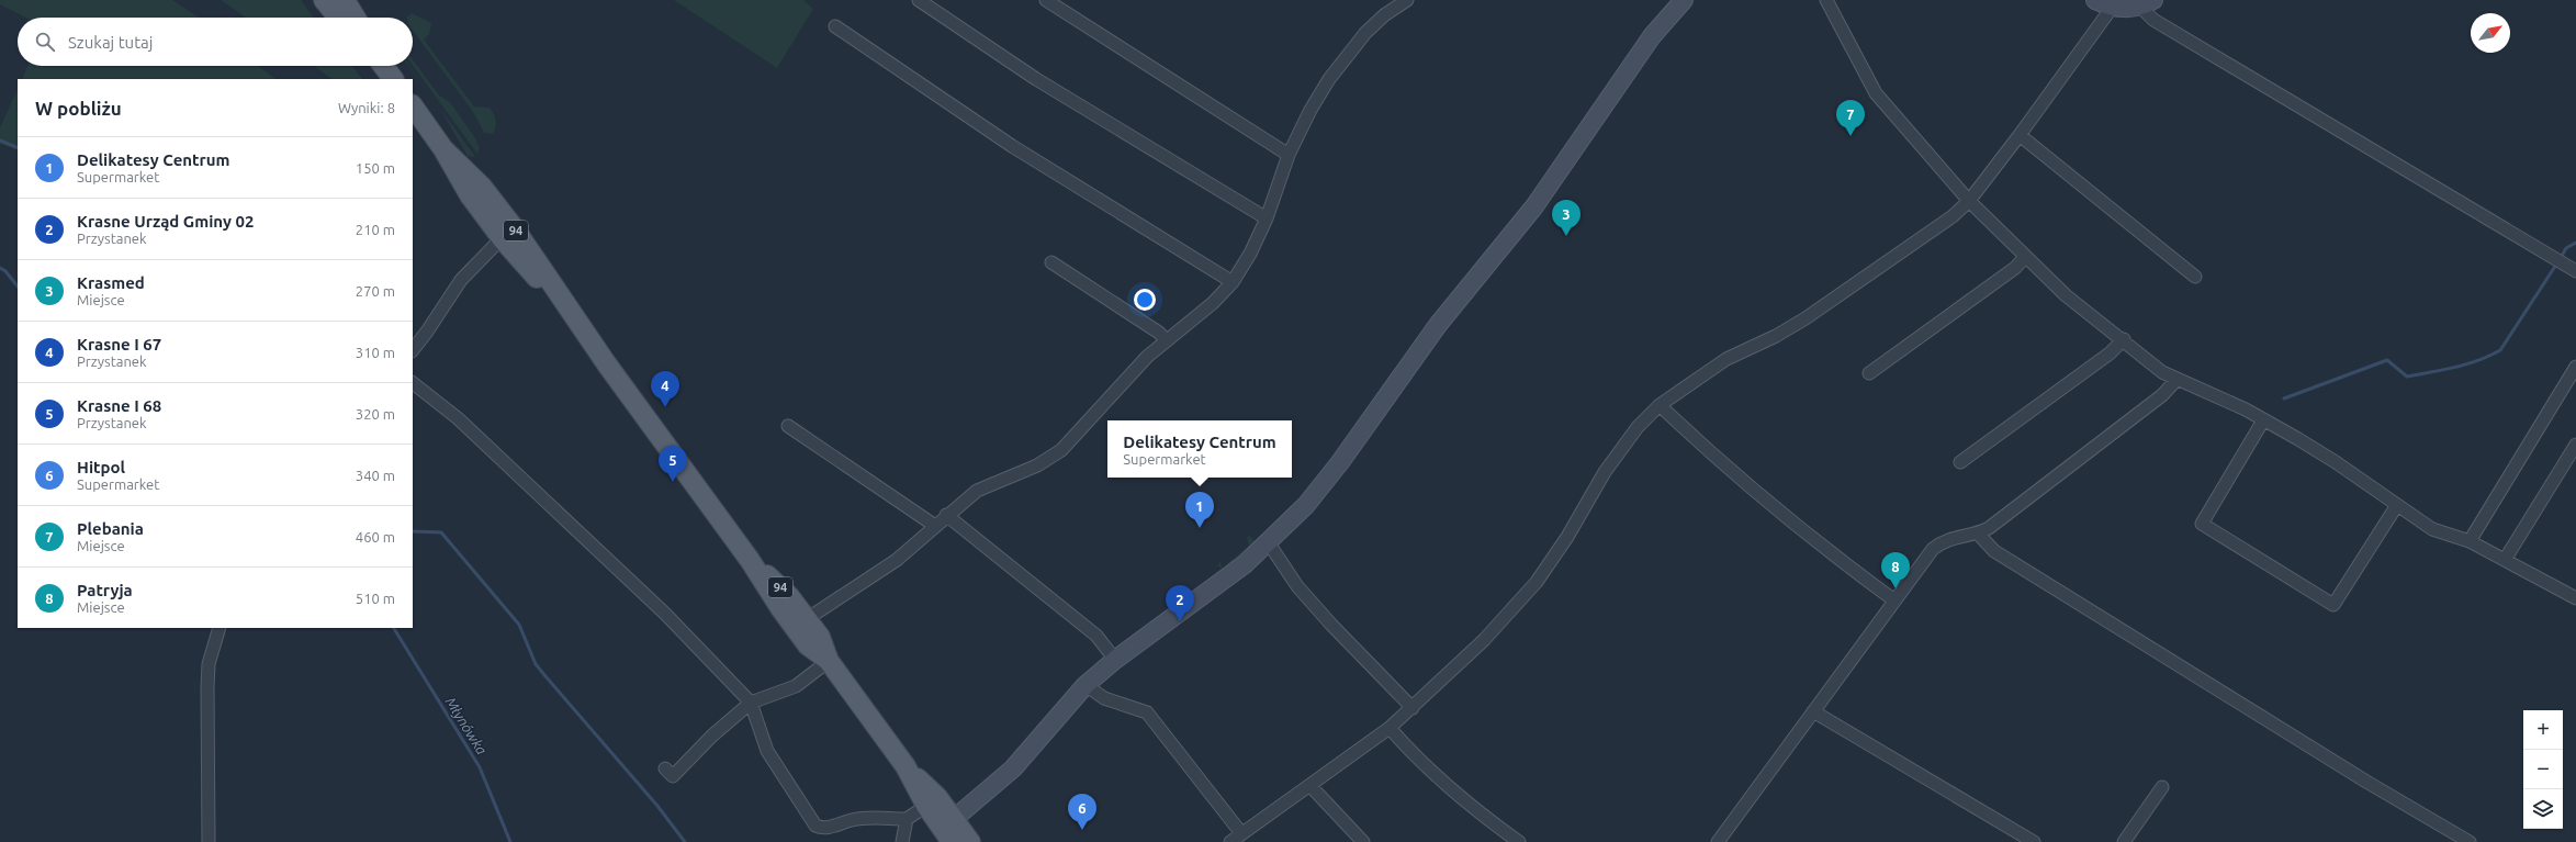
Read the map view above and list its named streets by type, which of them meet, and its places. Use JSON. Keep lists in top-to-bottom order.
{
  "streets": {
    "main road": ["94"]
  },
  "water": ["Młynówka"],
  "north": "top right",
  "page": {
    "search": "Szukaj tutaj",
    "heading": ["W pobliżu", "Wyniki: 8"],
    "pins": [
      "7",
      "3",
      "4",
      "5",
      "1",
      "8",
      "2",
      "6"
    ],
    "list": [
      {
        "mark": "1",
        "name": "Delikatesy Centrum",
        "note": "Supermarket",
        "value": "150 m"
      },
      {
        "mark": "2",
        "name": "Krasne Urząd Gminy 02",
        "note": "Przystanek",
        "value": "210 m"
      },
      {
        "mark": "3",
        "name": "Krasmed",
        "note": "Miejsce",
        "value": "270 m"
      },
      {
        "mark": "4",
        "name": "Krasne I 67",
        "note": "Przystanek",
        "value": "310 m"
      },
      {
        "mark": "5",
        "name": "Krasne I 68",
        "note": "Przystanek",
        "value": "320 m"
      },
      {
        "mark": "6",
        "name": "Hitpol",
        "note": "Supermarket",
        "value": "340 m"
      },
      {
        "mark": "7",
        "name": "Plebania",
        "note": "Miejsce",
        "value": "460 m"
      },
      {
        "mark": "8",
        "name": "Patryja",
        "note": "Miejsce",
        "value": "510 m"
      }
    ],
    "popup": ["Delikatesy Centrum", "Supermarket"],
    "map_buttons": ["+", "−"]
  }
}
